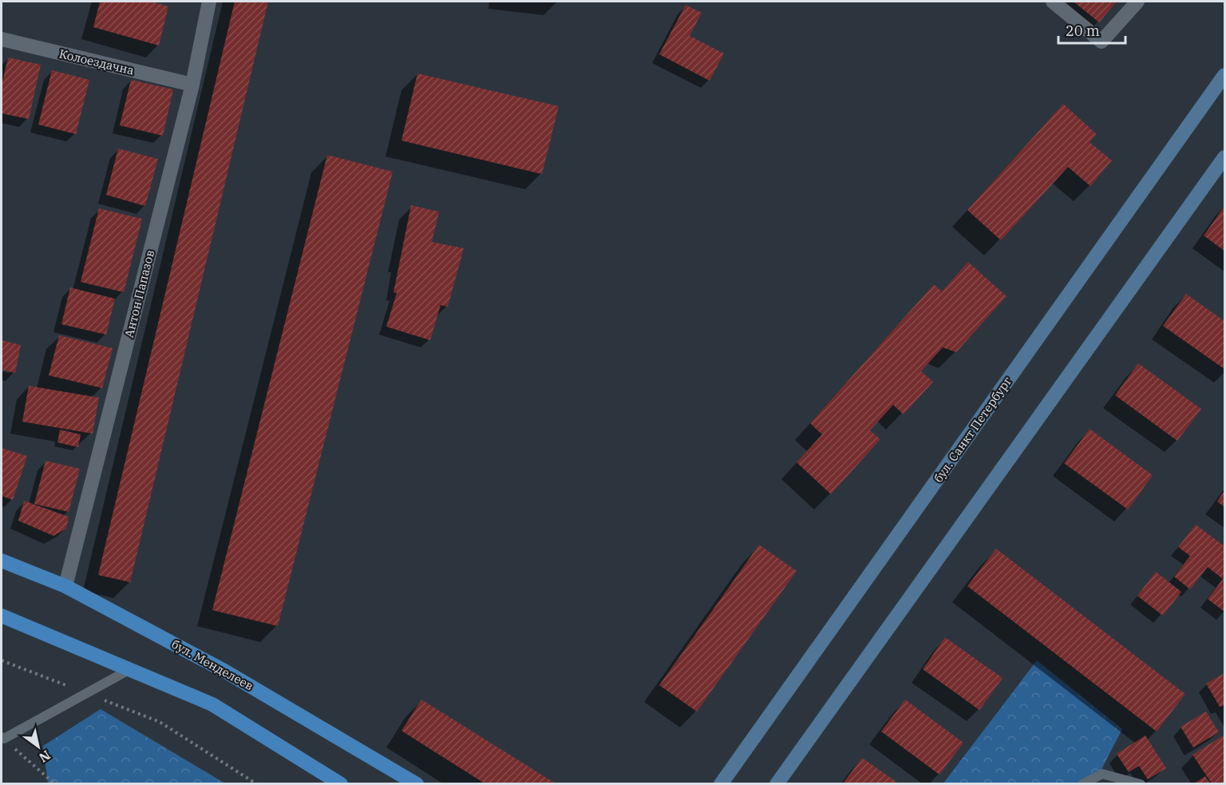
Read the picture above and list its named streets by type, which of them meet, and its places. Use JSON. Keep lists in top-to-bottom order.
{
  "streets": {
    "main road": ["бул. Санкт Петербург", "бул. Менделеев"],
    "street": ["Колоездачна", "Антон Папазов"]
  },
  "crossings": [
    ["Колоездачна", "Антон Папазов"],
    ["Антон Папазов", "бул. Менделеев"]
  ],
  "scale_bar": "20 m",
  "north": "bottom right"
}
